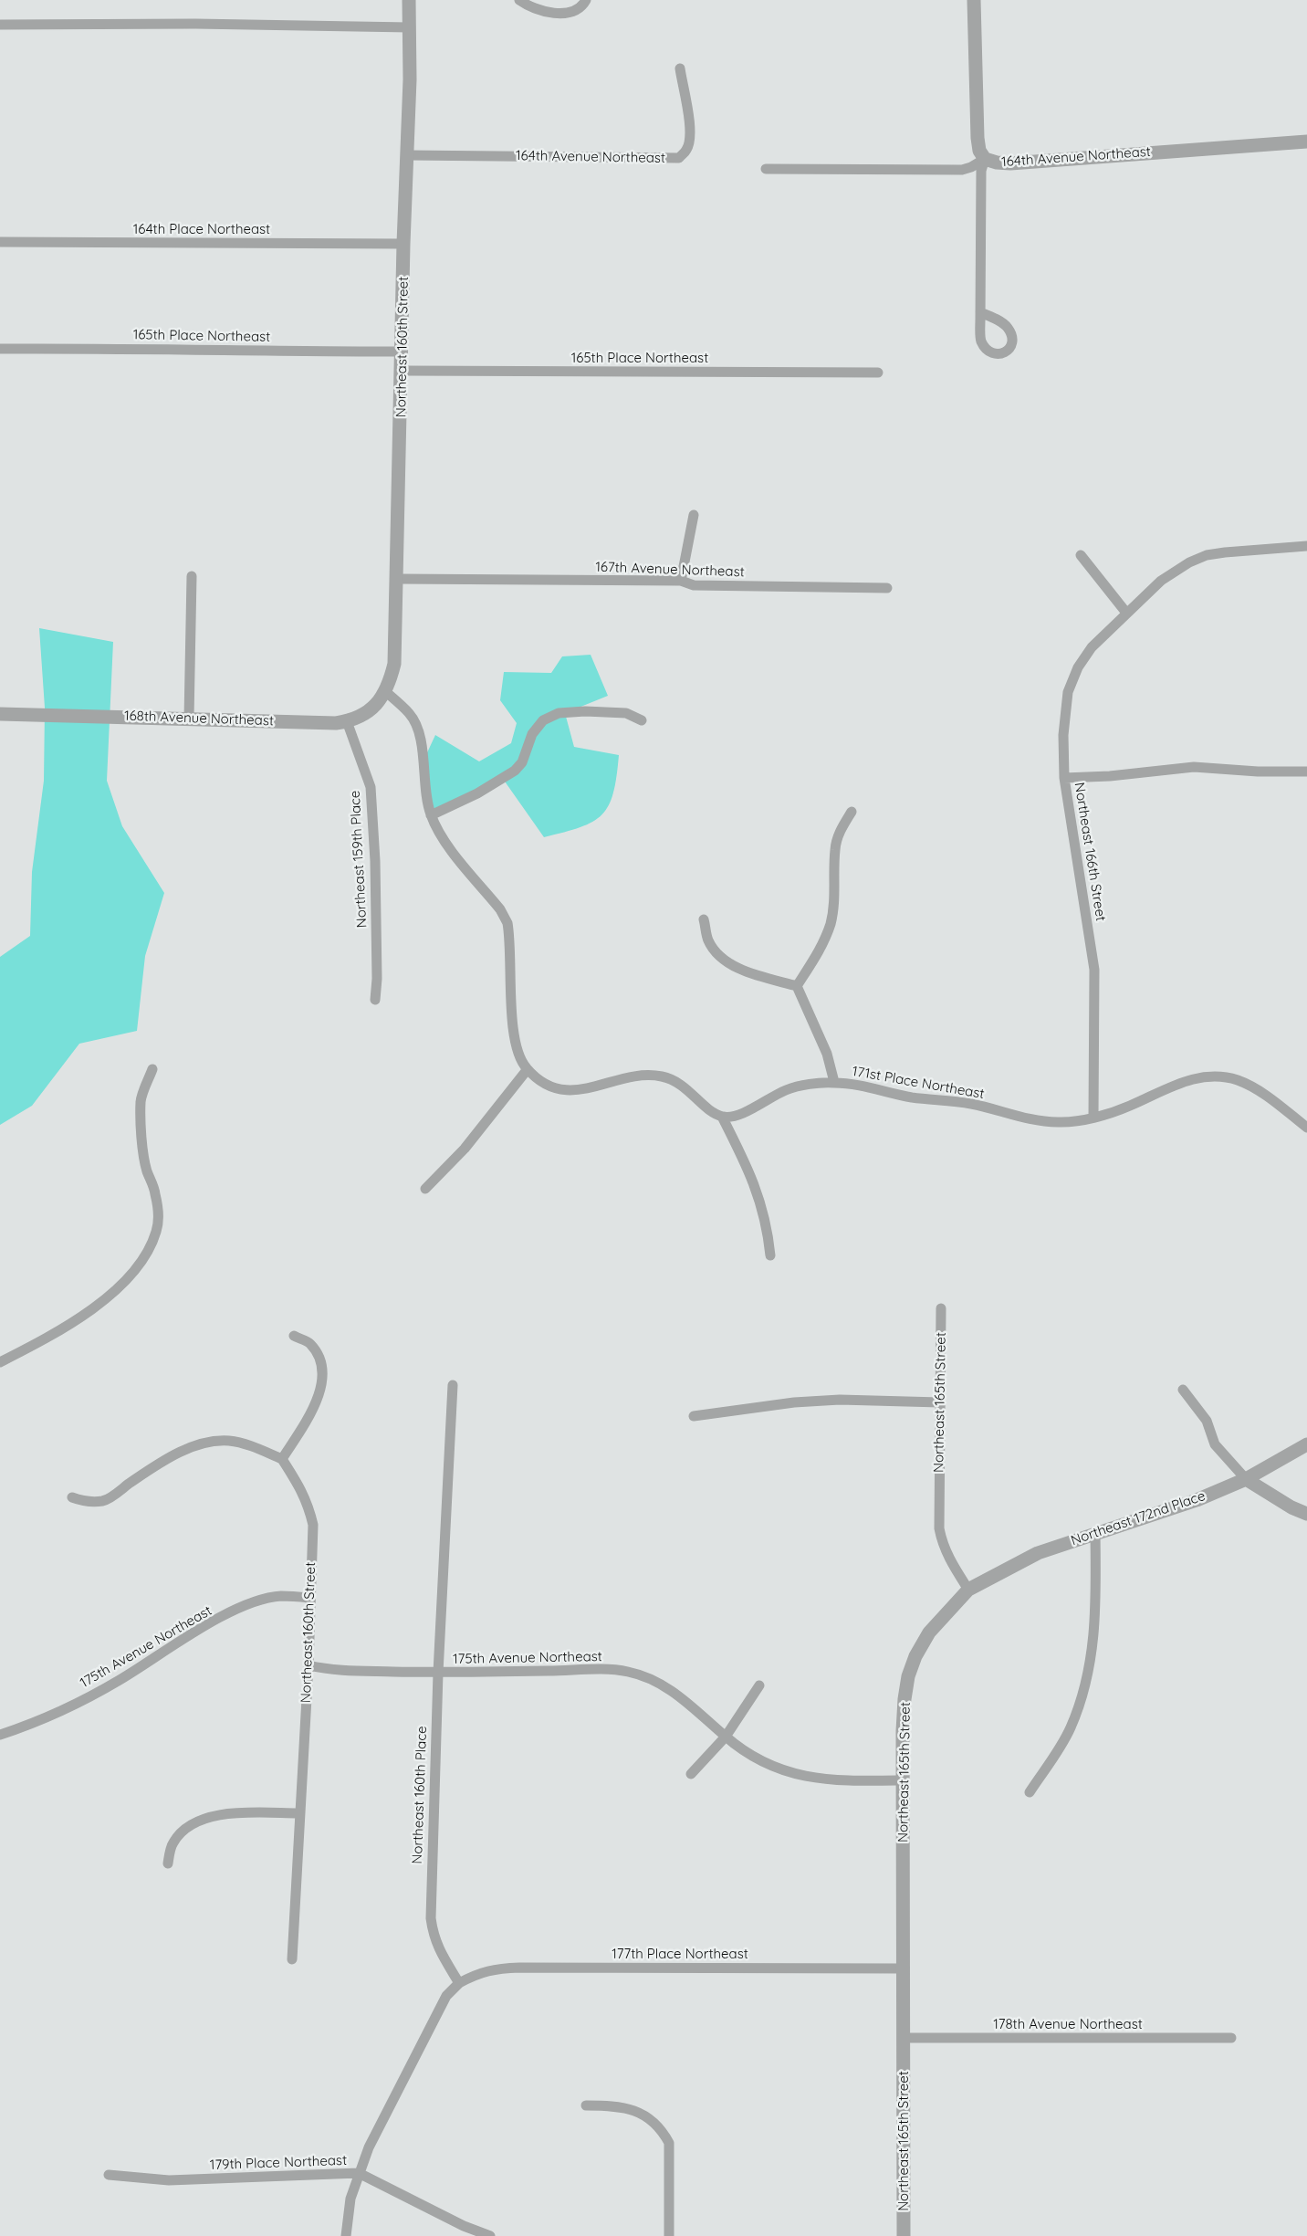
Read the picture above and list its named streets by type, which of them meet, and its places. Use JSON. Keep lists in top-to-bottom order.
{
  "streets": {
    "street": [
      "164th Avenue Northeast",
      "164th Place Northeast",
      "165th Place Northeast",
      "Northeast 160th Street",
      "167th Avenue Northeast",
      "168th Avenue Northeast",
      "Northeast 166th Street",
      "Northeast 159th Place",
      "171st Place Northeast",
      "Northeast 165th Street",
      "Northeast 172nd Place",
      "175th Avenue Northeast",
      "Northeast 160th Place",
      "177th Place Northeast",
      "178th Avenue Northeast",
      "179th Place Northeast"
    ]
  },
  "crossings": [
    ["164th Avenue Northeast", "Northeast 160th Street"],
    ["164th Place Northeast", "Northeast 160th Street"],
    ["165th Place Northeast", "Northeast 160th Street"],
    ["Northeast 160th Street", "167th Avenue Northeast"],
    ["Northeast 160th Street", "168th Avenue Northeast"],
    ["Northeast 160th Street", "175th Avenue Northeast"],
    ["168th Avenue Northeast", "Northeast 159th Place"],
    ["Northeast 166th Street", "171st Place Northeast"],
    ["Northeast 165th Street", "Northeast 172nd Place"],
    ["Northeast 165th Street", "175th Avenue Northeast"],
    ["Northeast 165th Street", "177th Place Northeast"],
    ["Northeast 165th Street", "178th Avenue Northeast"],
    ["175th Avenue Northeast", "Northeast 160th Place"],
    ["Northeast 160th Place", "177th Place Northeast"]
  ]
}
